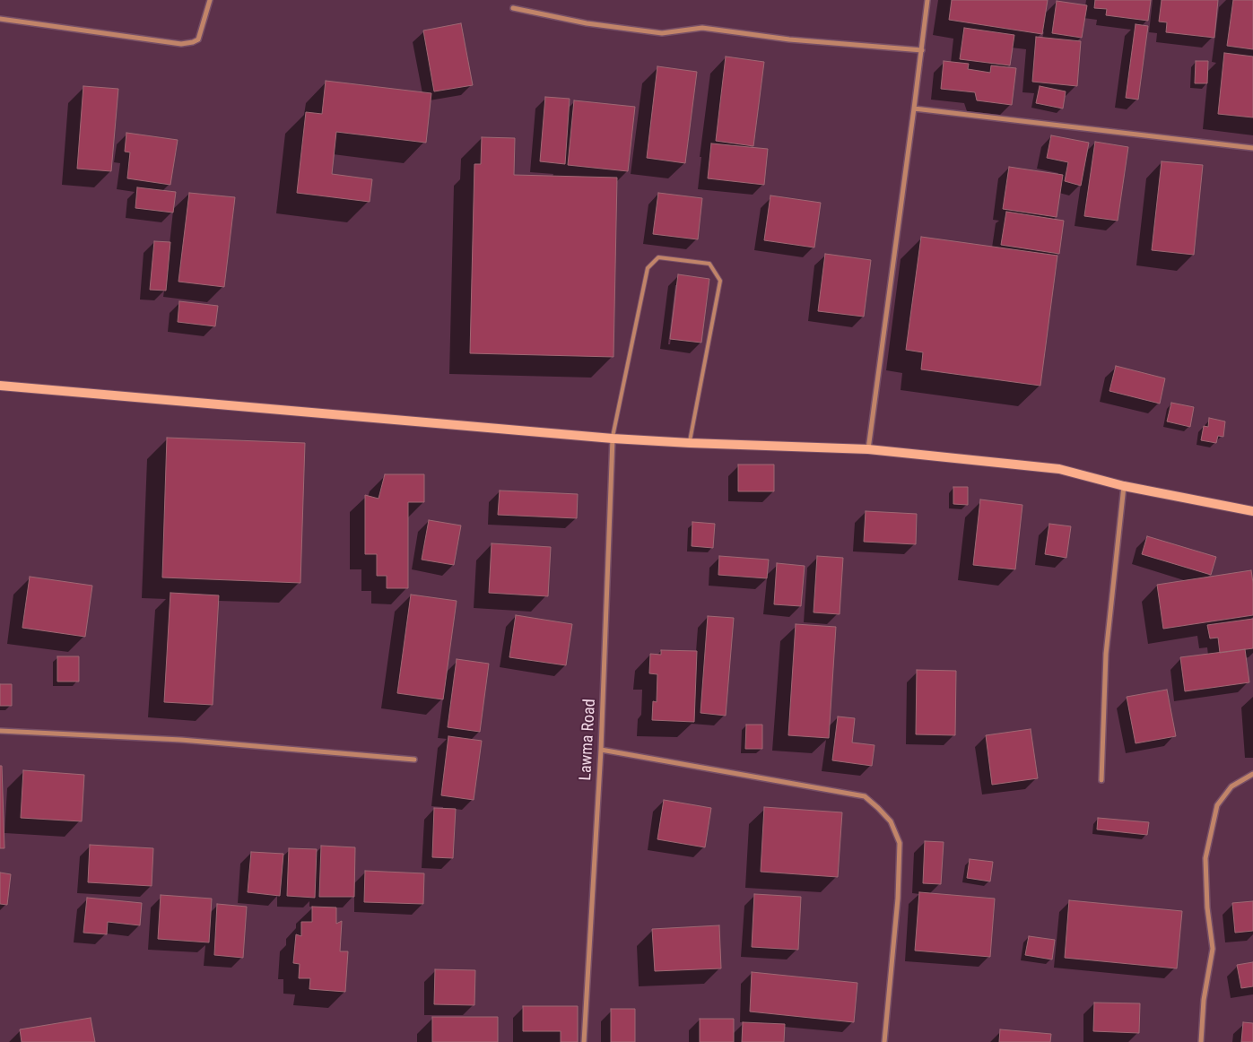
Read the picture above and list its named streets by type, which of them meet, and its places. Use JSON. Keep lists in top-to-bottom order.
{
  "streets": {
    "street": ["Lawma Road"]
  }
}
